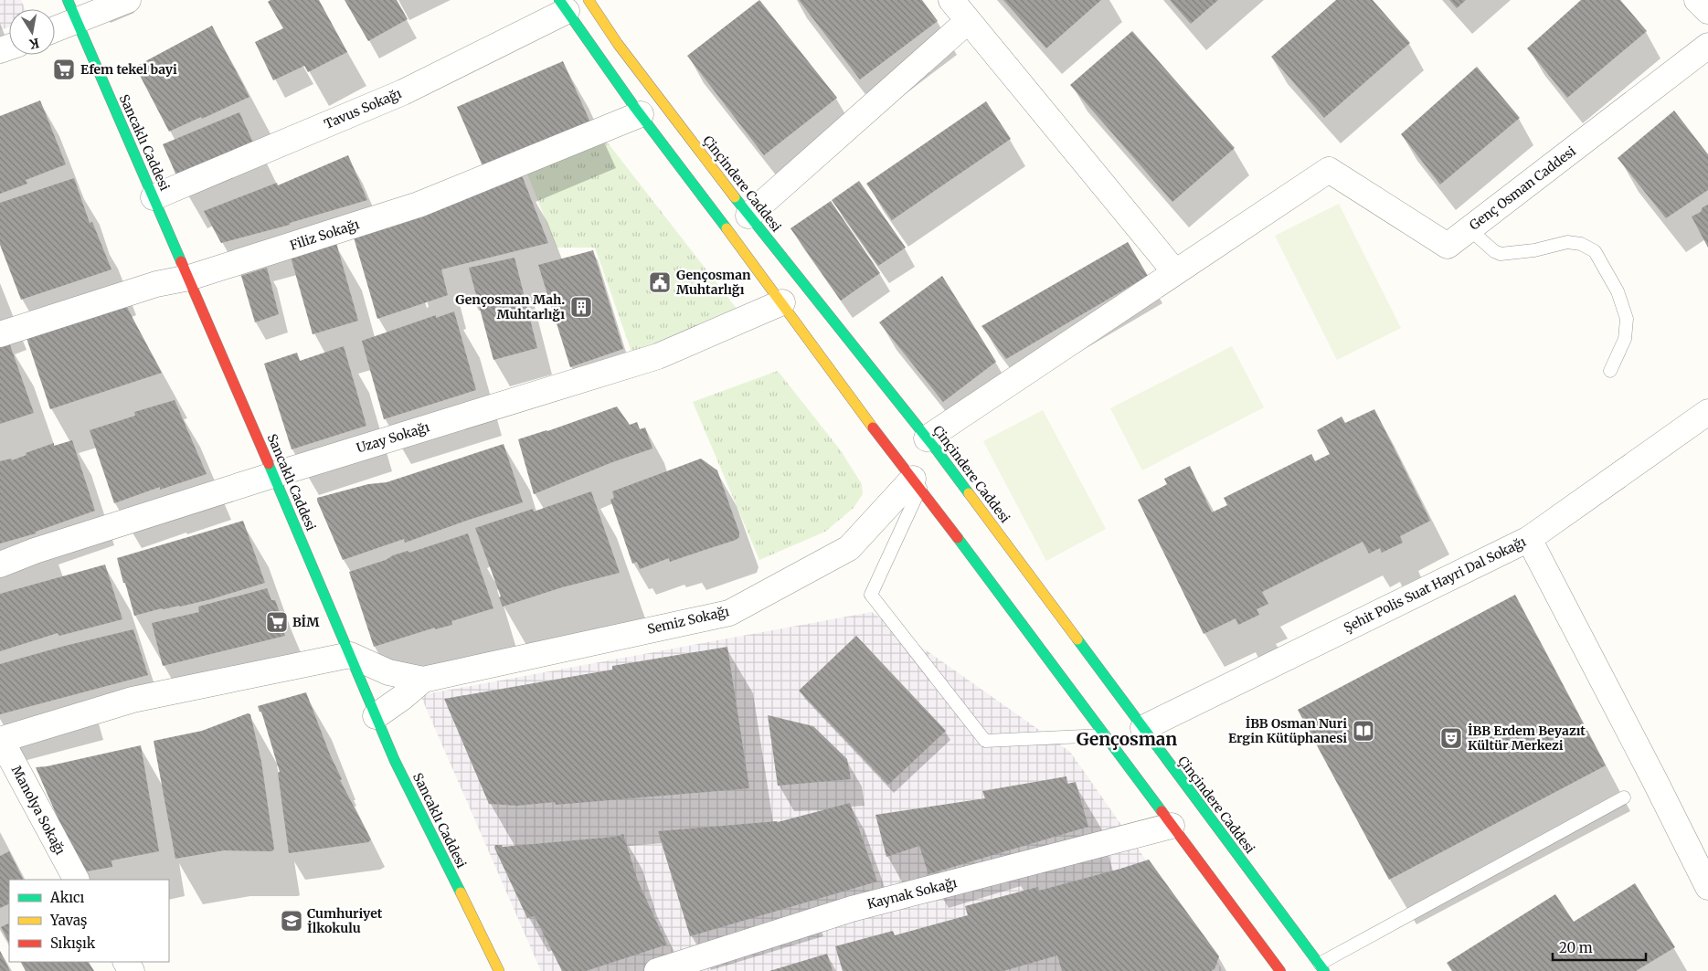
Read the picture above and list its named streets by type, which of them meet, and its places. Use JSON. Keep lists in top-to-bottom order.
{
  "streets": {
    "main road": ["Sancaklı Caddesi", "Çinçindere Caddesi"],
    "street": [
      "Tavus Sokağı",
      "Genç Osman Caddesi",
      "Filiz Sokağı",
      "Uzay Sokağı",
      "Şehit Polis Suat Hayri Dal Sokağı",
      "Semiz Sokağı",
      "Manolya Sokağı",
      "Kaynak Sokağı"
    ]
  },
  "crossings": [
    ["Tavus Sokağı", "Sancaklı Caddesi"],
    ["Sancaklı Caddesi", "Filiz Sokağı"],
    ["Sancaklı Caddesi", "Uzay Sokağı"],
    ["Sancaklı Caddesi", "Semiz Sokağı"],
    ["Çinçindere Caddesi", "Şehit Polis Suat Hayri Dal Sokağı"]
  ],
  "districts": ["Gençosman"],
  "places": {
    "supermarket": ["Efem tekel bayi", "BİM"],
    "public building": ["Gençosman Muhtarlığı"],
    "building": ["Gençosman Mah. Muhtarlığı"],
    "library": ["İBB Osman Nuri Ergin Kütüphanesi"],
    "theatre": ["İBB Erdem Beyazıt Kültür Merkezi"],
    "school or university": ["Cumhuriyet İlkokulu"]
  },
  "legend": ["Akıcı", "Yavaş", "Sıkışık"],
  "scale_bar": "20 m",
  "north": "bottom"
}
